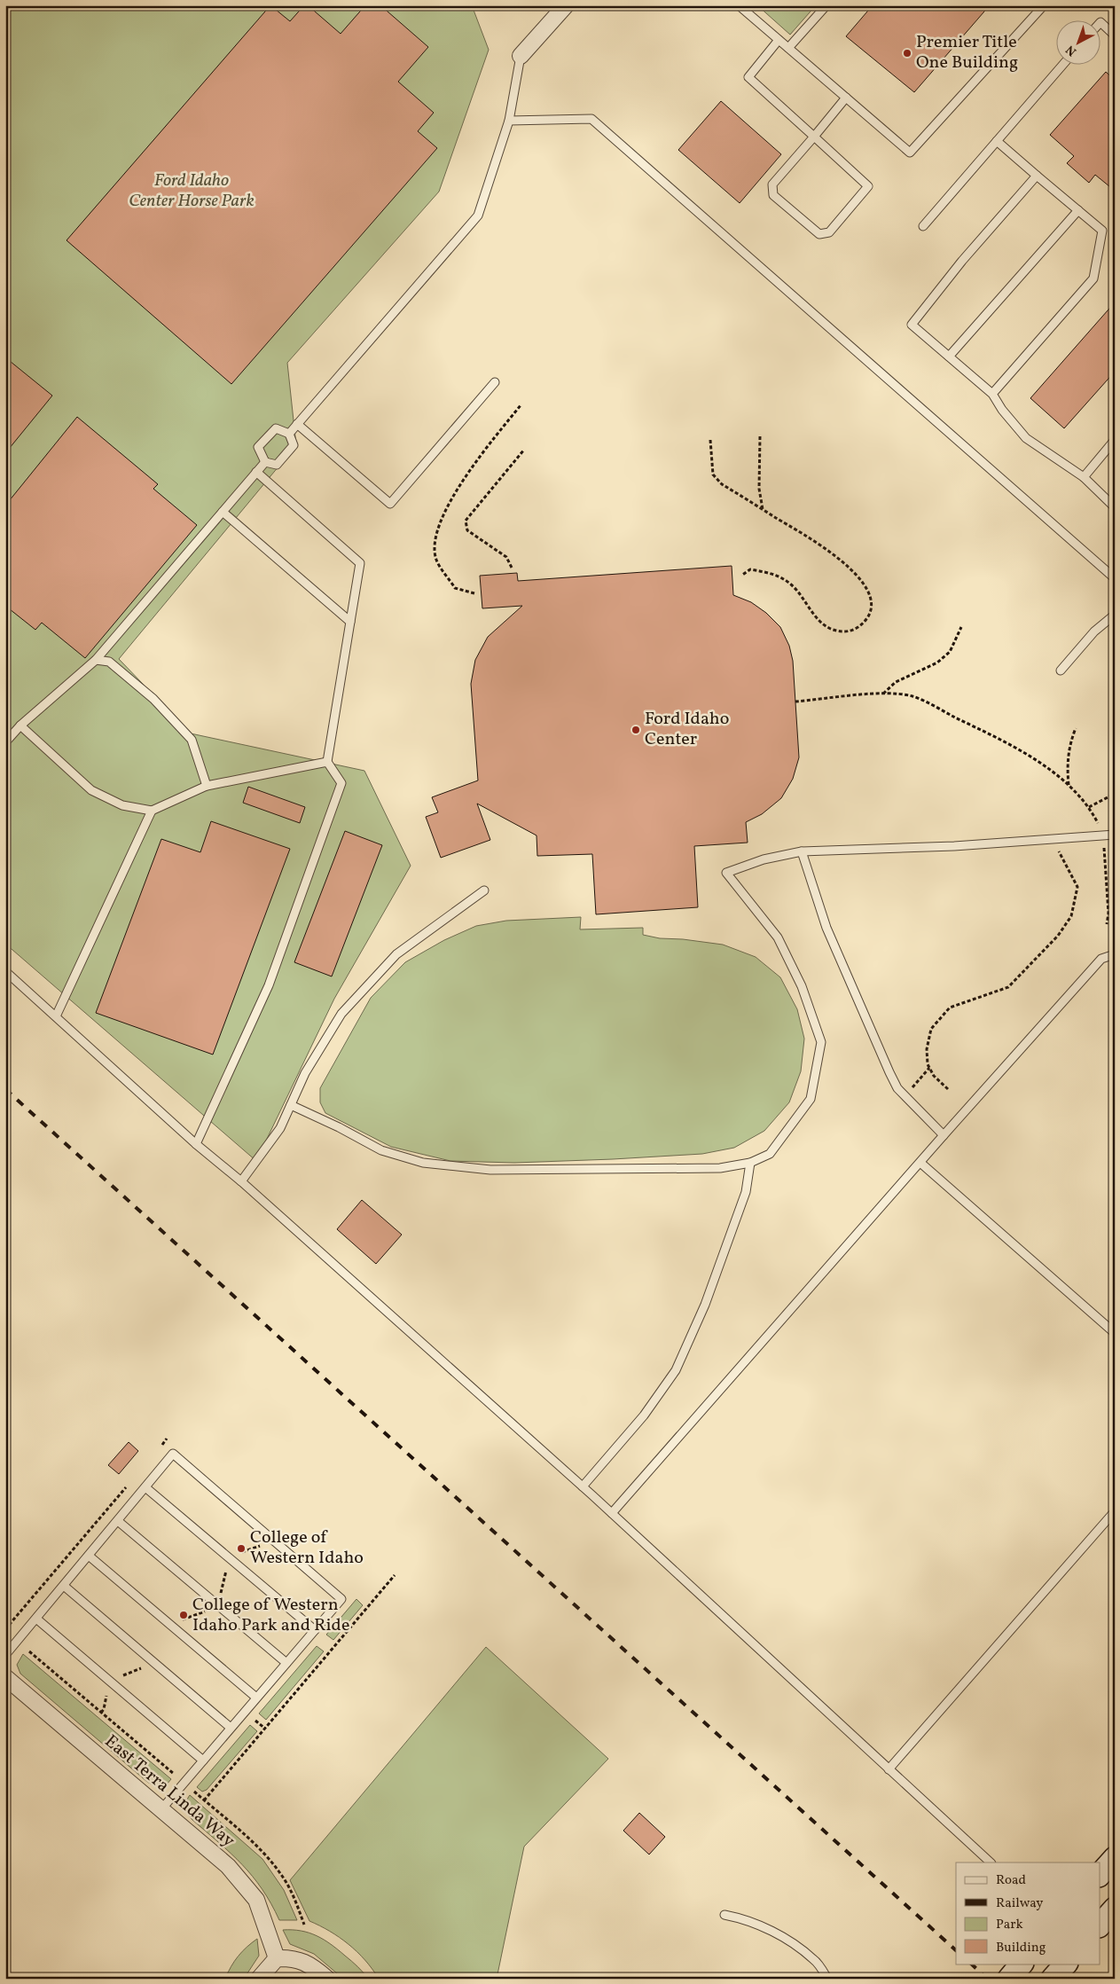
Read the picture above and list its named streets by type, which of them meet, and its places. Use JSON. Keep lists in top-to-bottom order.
{
  "streets": {
    "street": ["East Terra Linda Way"]
  },
  "parks": ["Ford Idaho Center Horse Park"],
  "places": [
    "Premier Title One Building",
    "Ford Idaho Center",
    "College of Western Idaho",
    "College of Western Idaho Park and Ride"
  ],
  "legend": [
    "Road",
    "Railway",
    "Park",
    "Building"
  ],
  "north": "bottom left"
}
